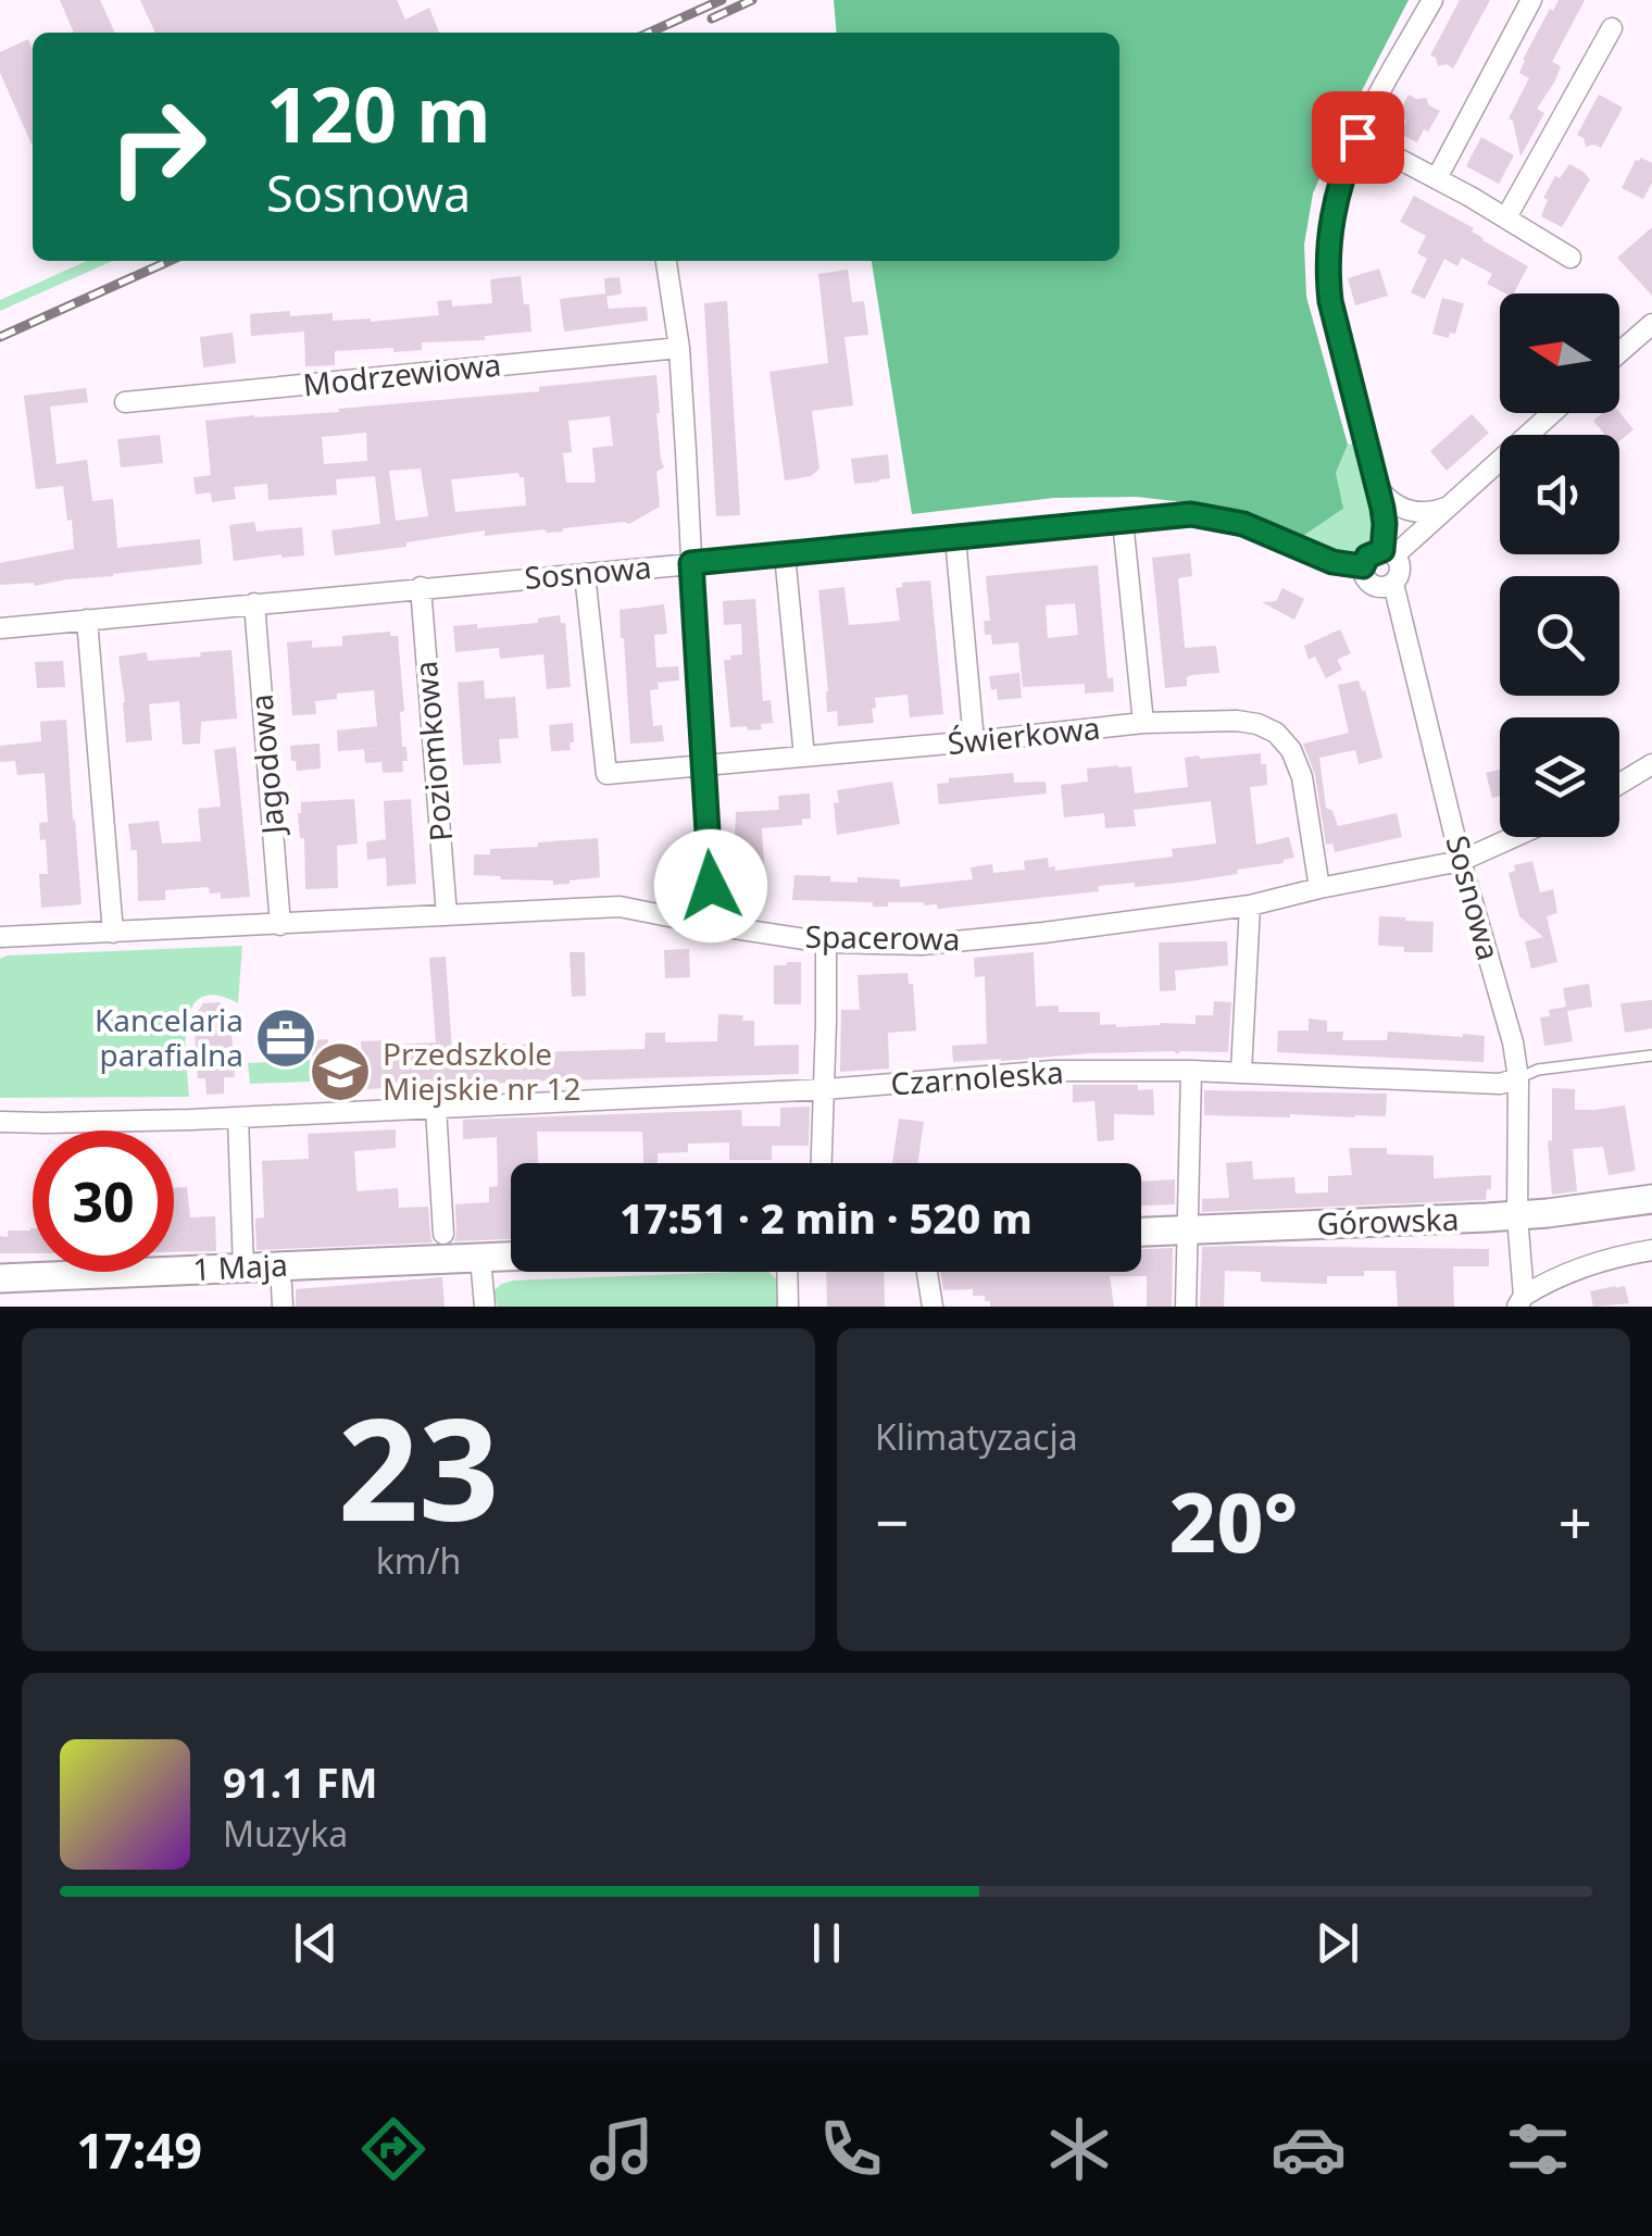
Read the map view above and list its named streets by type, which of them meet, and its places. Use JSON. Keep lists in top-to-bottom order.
{
  "streets": {
    "street": [
      "Modrzewiowa",
      "Sosnowa",
      "Świerkowa",
      "Poziomkowa",
      "Jagodowa",
      "Spacerowa",
      "Czarnoleska",
      "Górowska",
      "1 Maja"
    ]
  },
  "crossings": [
    ["Sosnowa", "Świerkowa"],
    ["Sosnowa", "Poziomkowa"],
    ["Sosnowa", "Jagodowa"],
    ["Sosnowa", "Spacerowa"],
    ["Sosnowa", "Czarnoleska"],
    ["Sosnowa", "Górowska"],
    ["Świerkowa", "Spacerowa"],
    ["Poziomkowa", "Spacerowa"],
    ["Jagodowa", "Spacerowa"]
  ],
  "places": {
    "office": ["Kancelaria parafialna"],
    "school or university": ["Przedszkole Miejskie nr 12"]
  },
  "north": "left",
  "page": {
    "turn": ["120 m", "Sosnowa"],
    "limit": "30",
    "trip": "17:51 · 2 min · 520 m",
    "tile": [
      ["23", "km/h"],
      "Klimatyzacja"
    ],
    "heat": ["−", "20°", "+"],
    "song": ["91.1 FM", "Muzyka"],
    "tabs": "17:49"
  }
}
